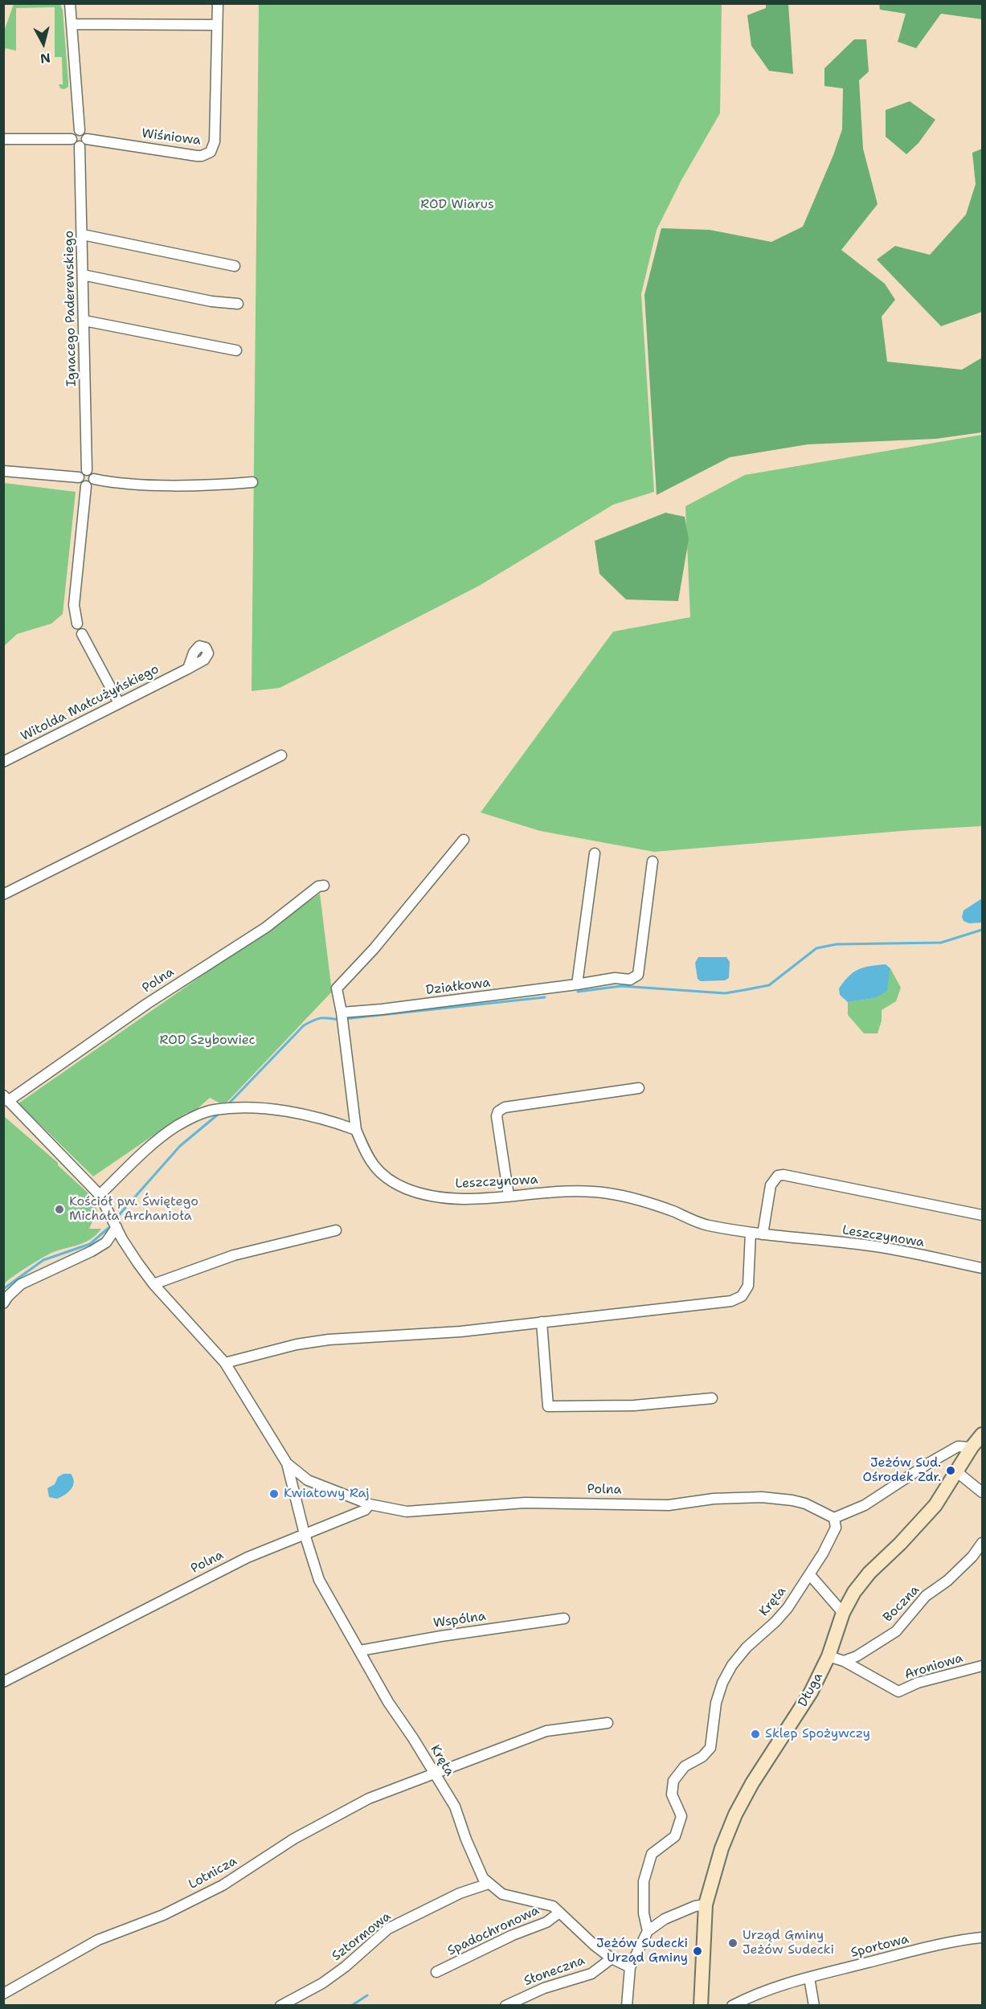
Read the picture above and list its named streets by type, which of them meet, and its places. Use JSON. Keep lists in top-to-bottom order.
{
  "streets": {
    "street": [
      "Wiśniowa",
      "Ignacego Paderewskiego",
      "Witolda Małcużyńskiego",
      "Polna",
      "Działkowa",
      "Leszczynowa",
      "Kręta",
      "Boczna",
      "Wspólna",
      "Aroniowa",
      "Długa",
      "Lotnicza",
      "Spadochronowa",
      "Sztormowa",
      "Sportowa",
      "Słoneczna"
    ]
  },
  "crossings": [
    ["Wiśniowa", "Ignacego Paderewskiego"],
    ["Polna", "Kręta"],
    ["Kręta", "Wspólna"],
    ["Kręta", "Lotnicza"],
    ["Kręta", "Spadochronowa"],
    ["Kręta", "Sztormowa"],
    ["Kręta", "Słoneczna"],
    ["Boczna", "Aroniowa"]
  ],
  "parks": ["ROD Wiarus", "ROD Szybowiec"],
  "places": [
    "Kościół pw. Świętego Michała Archanioła",
    "Jeżów Sud. Ośrodek Zdr.",
    "Kwiatowy Raj",
    "Sklep Spożywczy",
    "Urząd Gminy Jeżów Sudecki",
    "Jeżów Sudecki Urząd Gminy"
  ],
  "north": "bottom"
}
